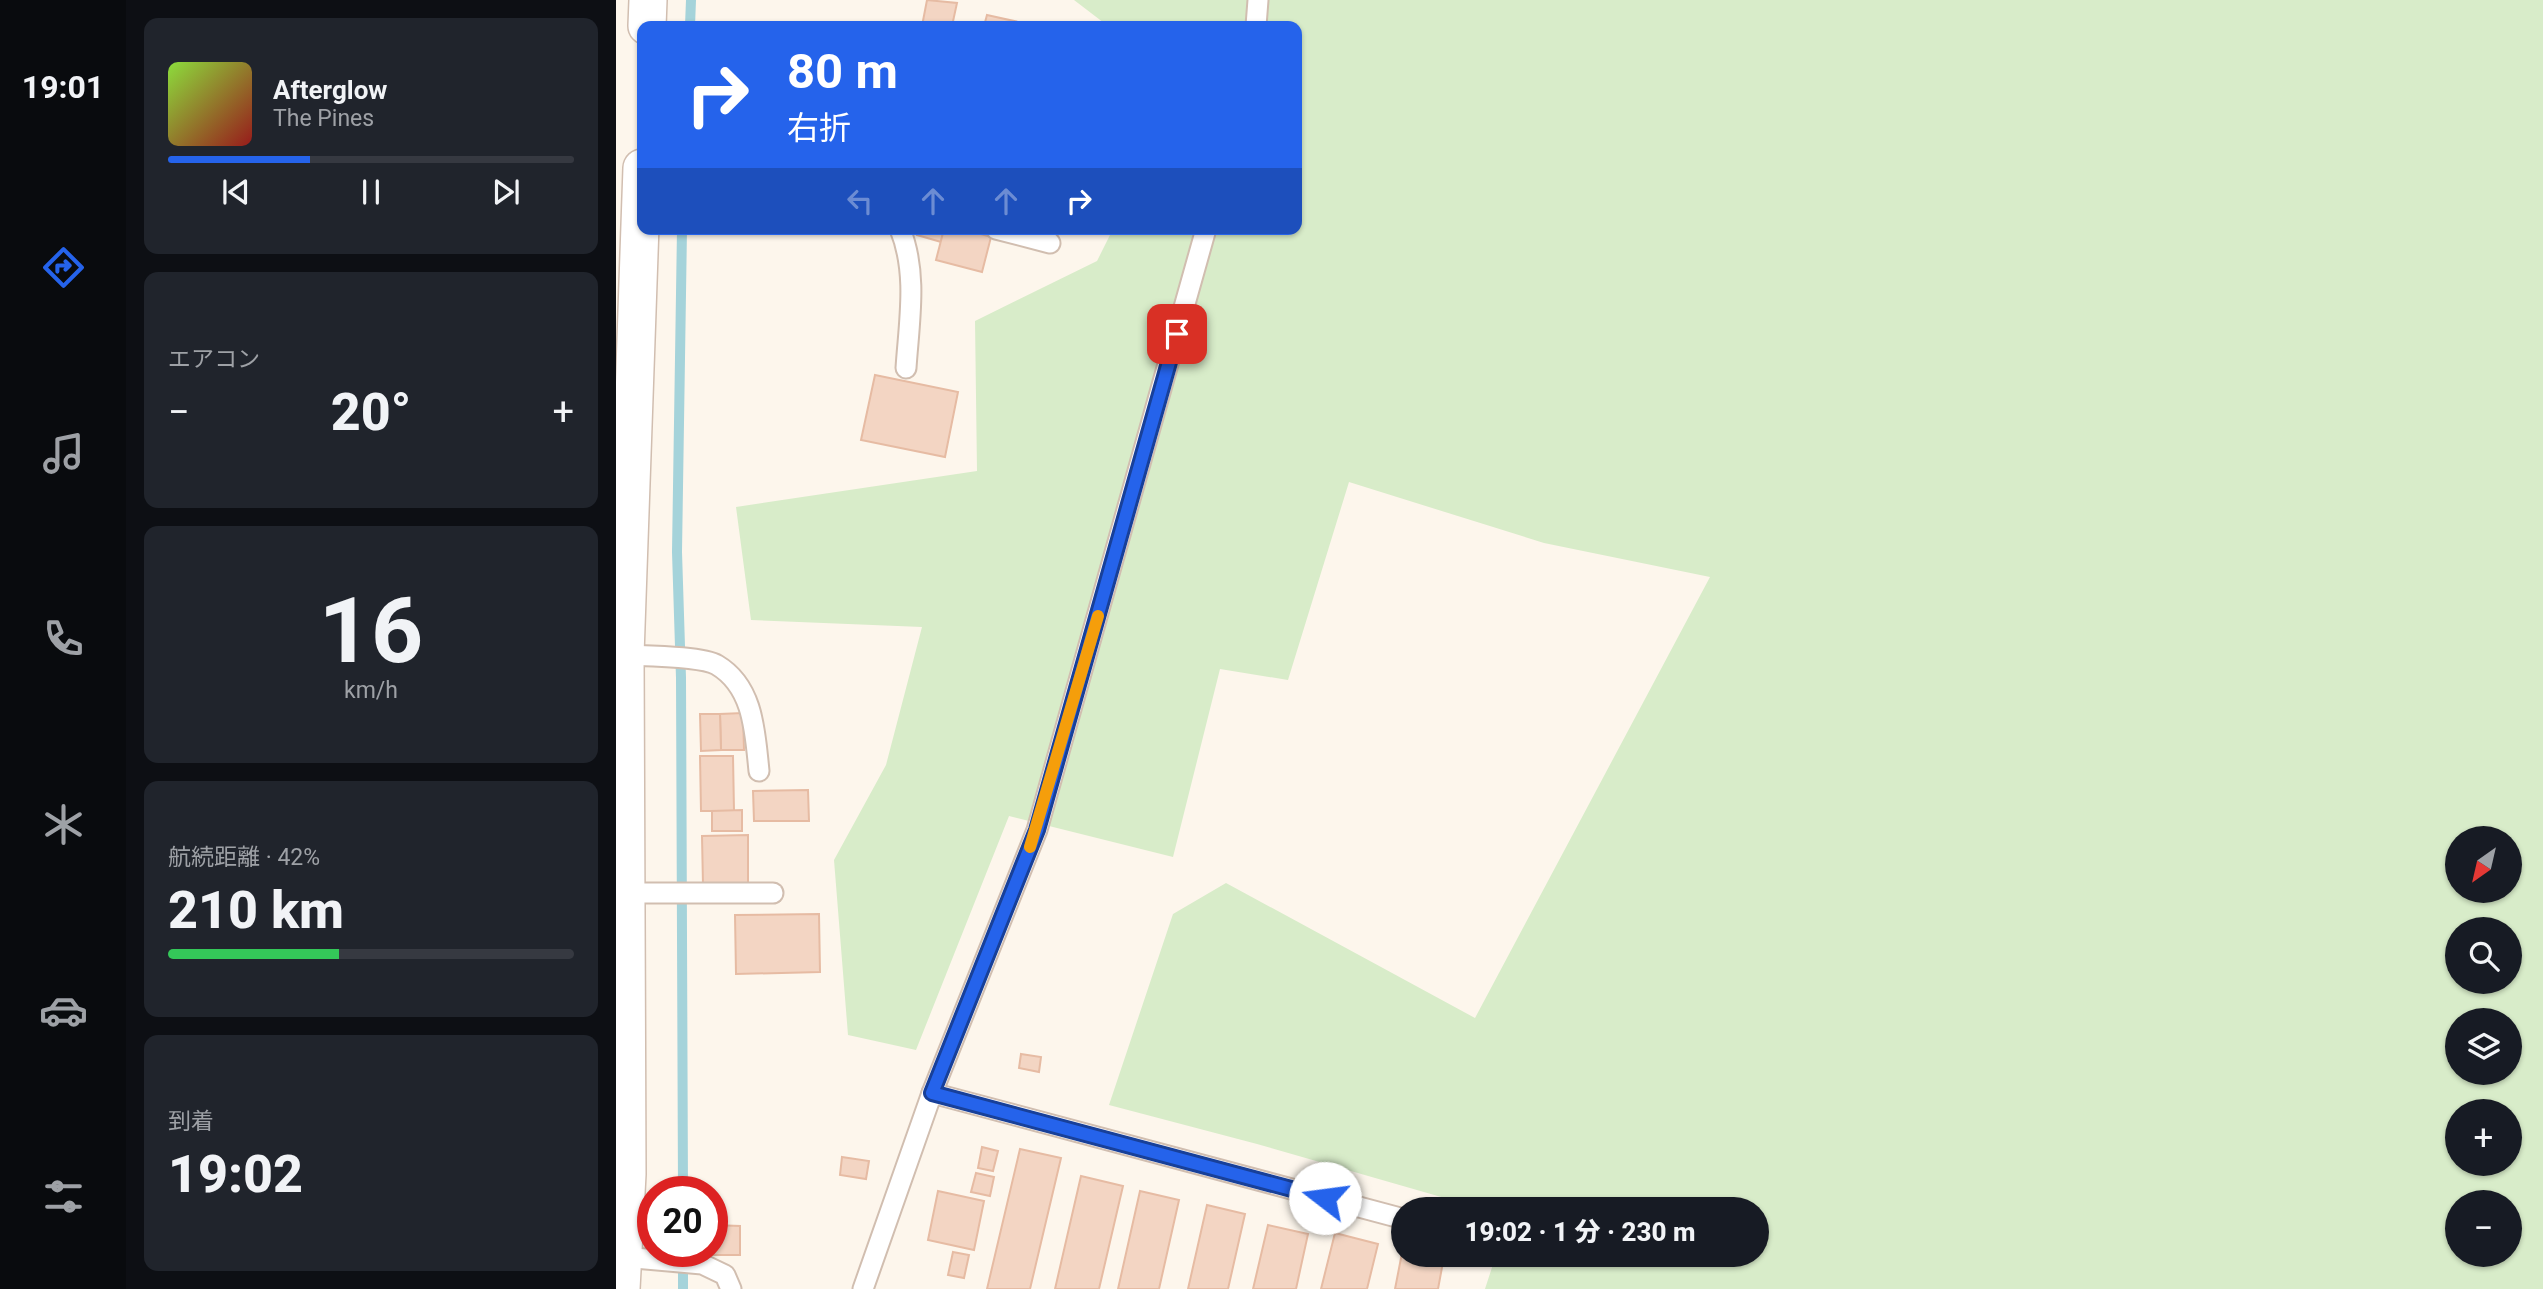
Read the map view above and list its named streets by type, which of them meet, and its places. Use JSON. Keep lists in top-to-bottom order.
{
  "north": "bottom left",
  "page": {
    "tabs": "19:01",
    "turn": ["80 m", "右折"],
    "song": ["Afterglow", "The Pines"],
    "tile": [
      "エアコン",
      ["16", "km/h"],
      ["航続距離 · 42%", "210 km"],
      ["到着", "19:02"]
    ],
    "heat": ["−", "20°", "+"],
    "map_buttons": ["+", "−"],
    "limit": "20",
    "trip": "19:02 · 1 分 · 230 m"
  }
}
